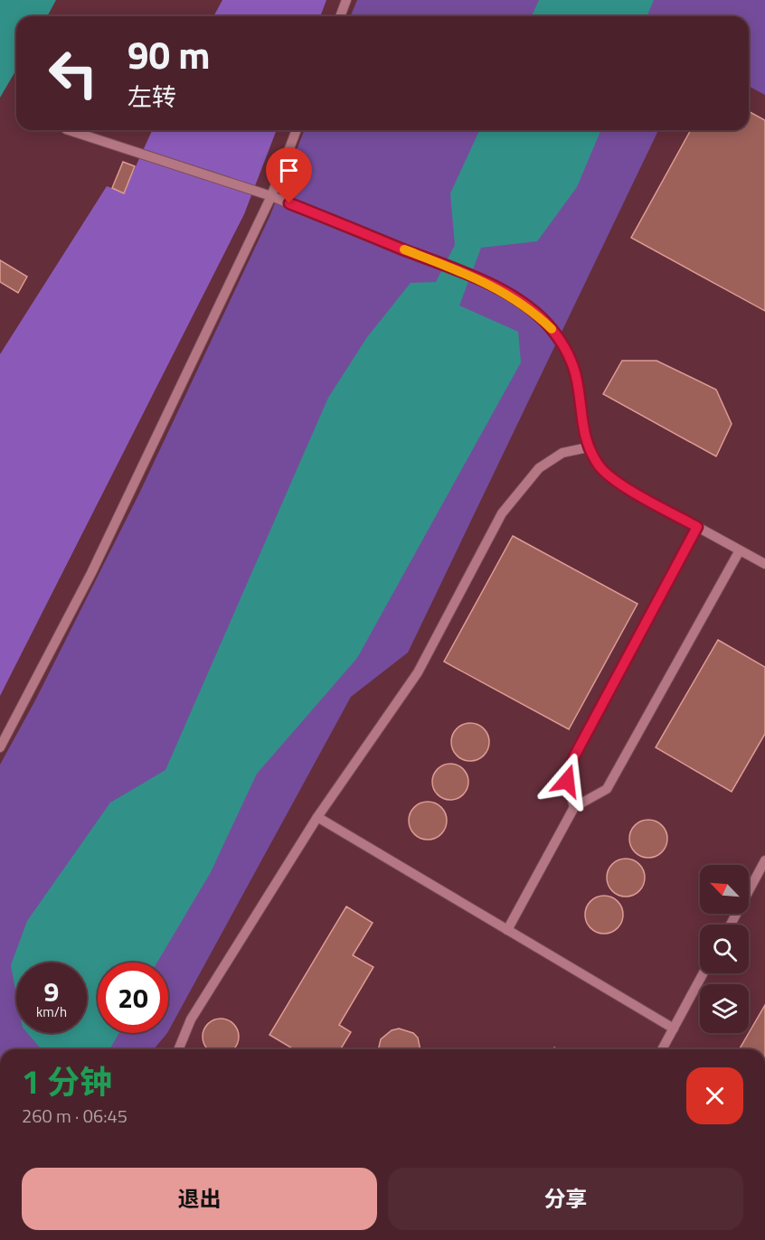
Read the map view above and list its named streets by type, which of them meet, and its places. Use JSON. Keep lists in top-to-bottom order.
{
  "north": "top left",
  "page": {
    "turn": ["90 m", "左转"],
    "speed": "9 km/h",
    "limit": "20",
    "heading": ["1 分钟", "260 m · 06:45"],
    "buttons": ["退出", "分享"]
  }
}
